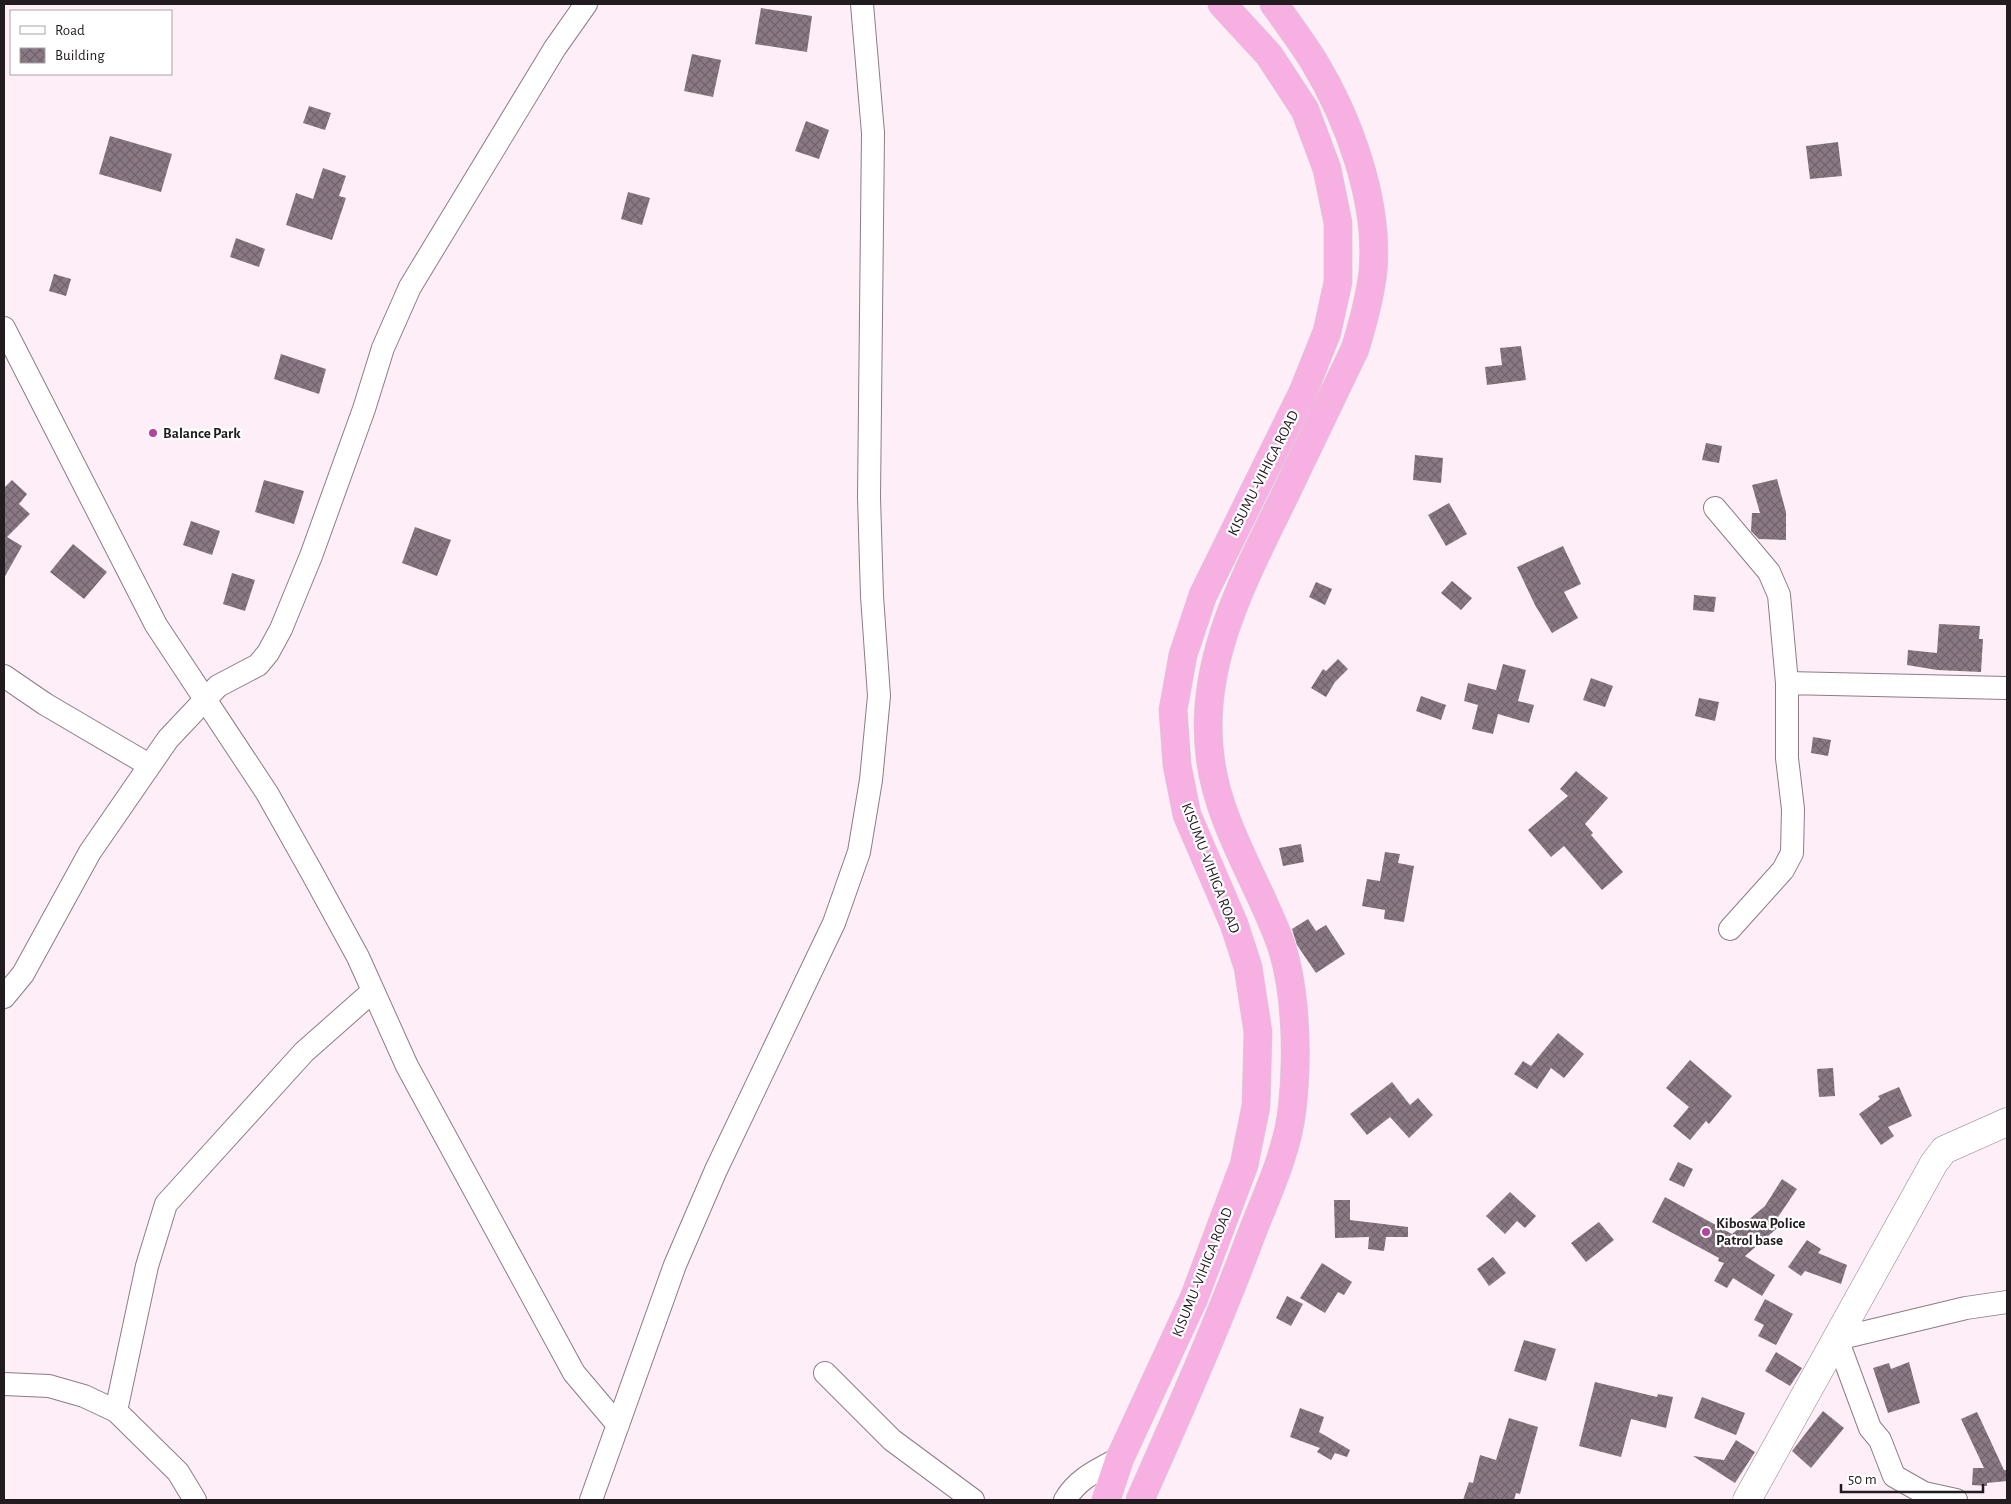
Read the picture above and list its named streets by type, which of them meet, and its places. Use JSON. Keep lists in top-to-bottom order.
{
  "streets": {
    "highway": ["KISUMU -VIHIGA ROAD"]
  },
  "places": ["Balance Park", "Kiboswa Police Patrol base"],
  "legend": ["Road", "Building"],
  "scale_bar": "50 m"
}
